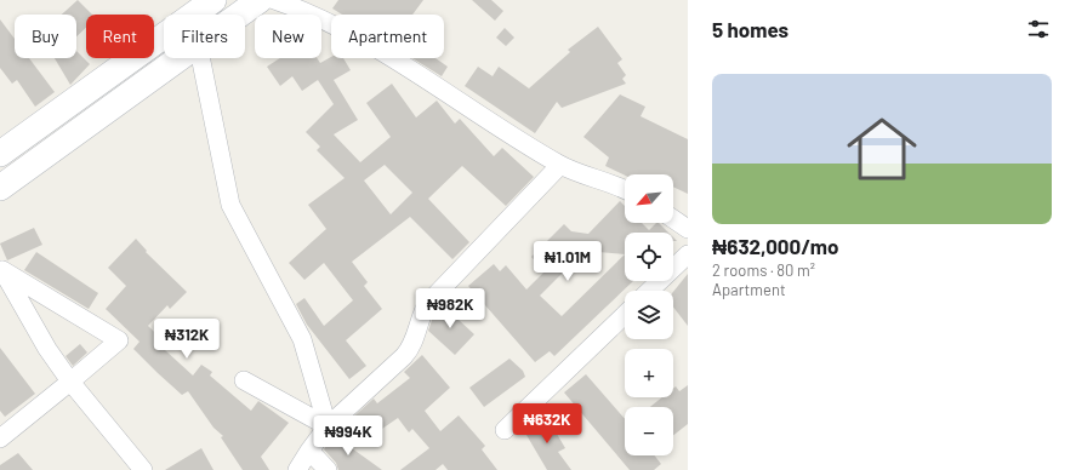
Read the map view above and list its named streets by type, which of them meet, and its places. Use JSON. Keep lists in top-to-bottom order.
{
  "north": "bottom left",
  "page": {
    "heading": "5 homes",
    "chip": [
      "Buy",
      "Rent",
      "Filters",
      "New",
      "Apartment"
    ],
    "list": [
      {
        "name": "₦632,000/mo",
        "note": "2 rooms · 80 m² · Apartment"
      }
    ],
    "map_buttons": ["+", "−"],
    "price": [
      "₦1.01M",
      "₦982K",
      "₦312K",
      "₦632K",
      "₦994K"
    ]
  }
}
